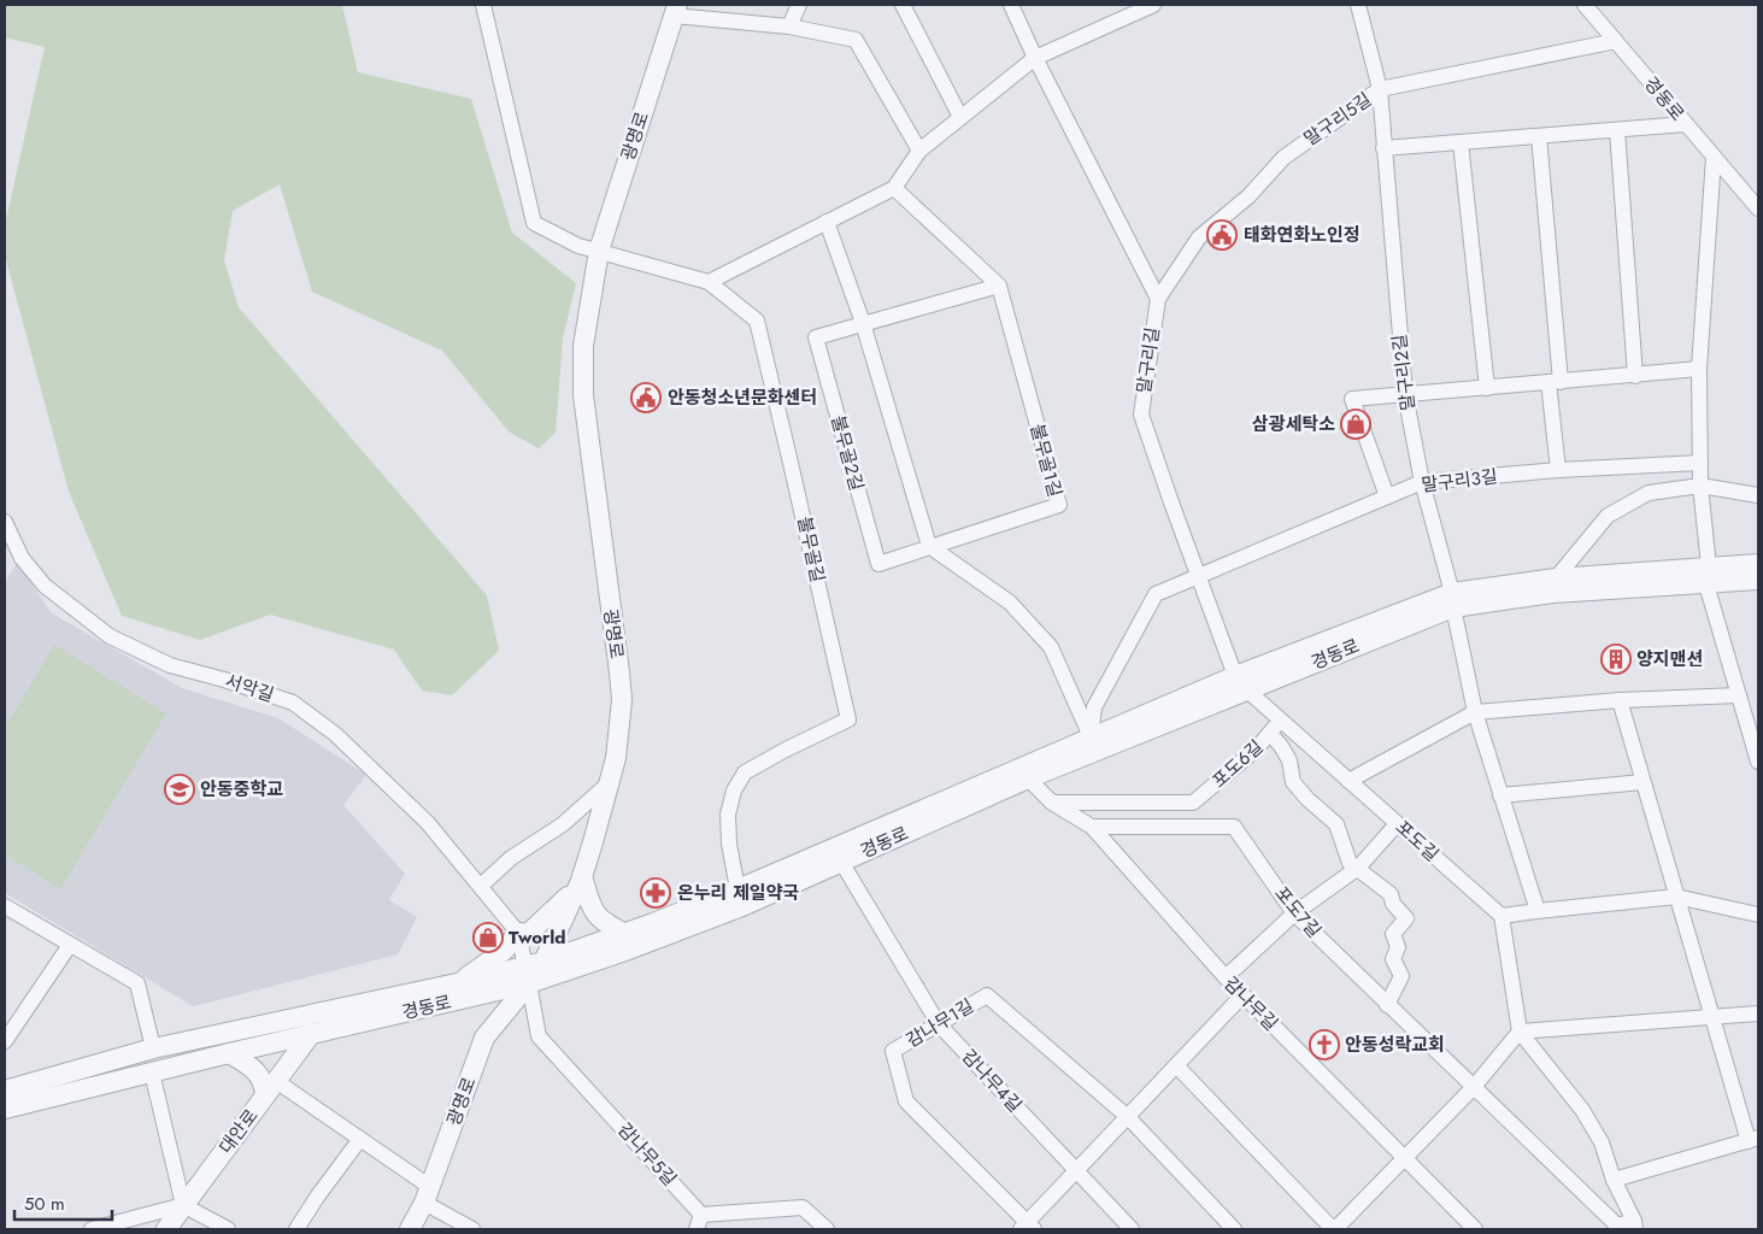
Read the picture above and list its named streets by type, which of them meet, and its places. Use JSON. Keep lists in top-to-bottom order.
{
  "streets": {
    "street": [
      "경동로",
      "말구리5길",
      "광명로",
      "말구리길",
      "말구리2길",
      "불무골2길",
      "불무골1길",
      "말구리3길",
      "불무골길",
      "서악길",
      "포도6길",
      "포도길",
      "포도7길",
      "감나무길",
      "감나무1길",
      "감나무4길",
      "대안로",
      "감나무5길"
    ]
  },
  "crossings": [
    ["경동로", "말구리5길"],
    ["경동로", "광명로"],
    ["경동로", "말구리길"],
    ["경동로", "말구리2길"],
    ["경동로", "말구리3길"],
    ["경동로", "불무골길"],
    ["경동로", "서악길"],
    ["경동로", "포도길"],
    ["경동로", "감나무길"],
    ["경동로", "감나무4길"],
    ["경동로", "대안로"],
    ["경동로", "감나무5길"],
    ["말구리5길", "말구리길"],
    ["말구리5길", "말구리2길"],
    ["광명로", "불무골길"],
    ["광명로", "서악길"],
    ["광명로", "감나무5길"],
    ["말구리길", "말구리3길"],
    ["말구리길", "포도길"],
    ["말구리2길", "말구리3길"],
    ["불무골2길", "불무골1길"],
    ["서악길", "감나무5길"],
    ["포도6길", "포도7길"],
    ["포도6길", "감나무길"],
    ["포도7길", "감나무길"],
    ["감나무1길", "감나무4길"]
  ],
  "places": {
    "public building": ["태화연화노인정", "안동청소년문화센터"],
    "shop": ["삼광세탁소", "Tworld"],
    "building": ["양지맨션"],
    "school or university": ["안동중학교"],
    "pharmacy": ["온누리 제일약국"],
    "church": ["안동성락교회"]
  },
  "scale_bar": "50 m"
}
